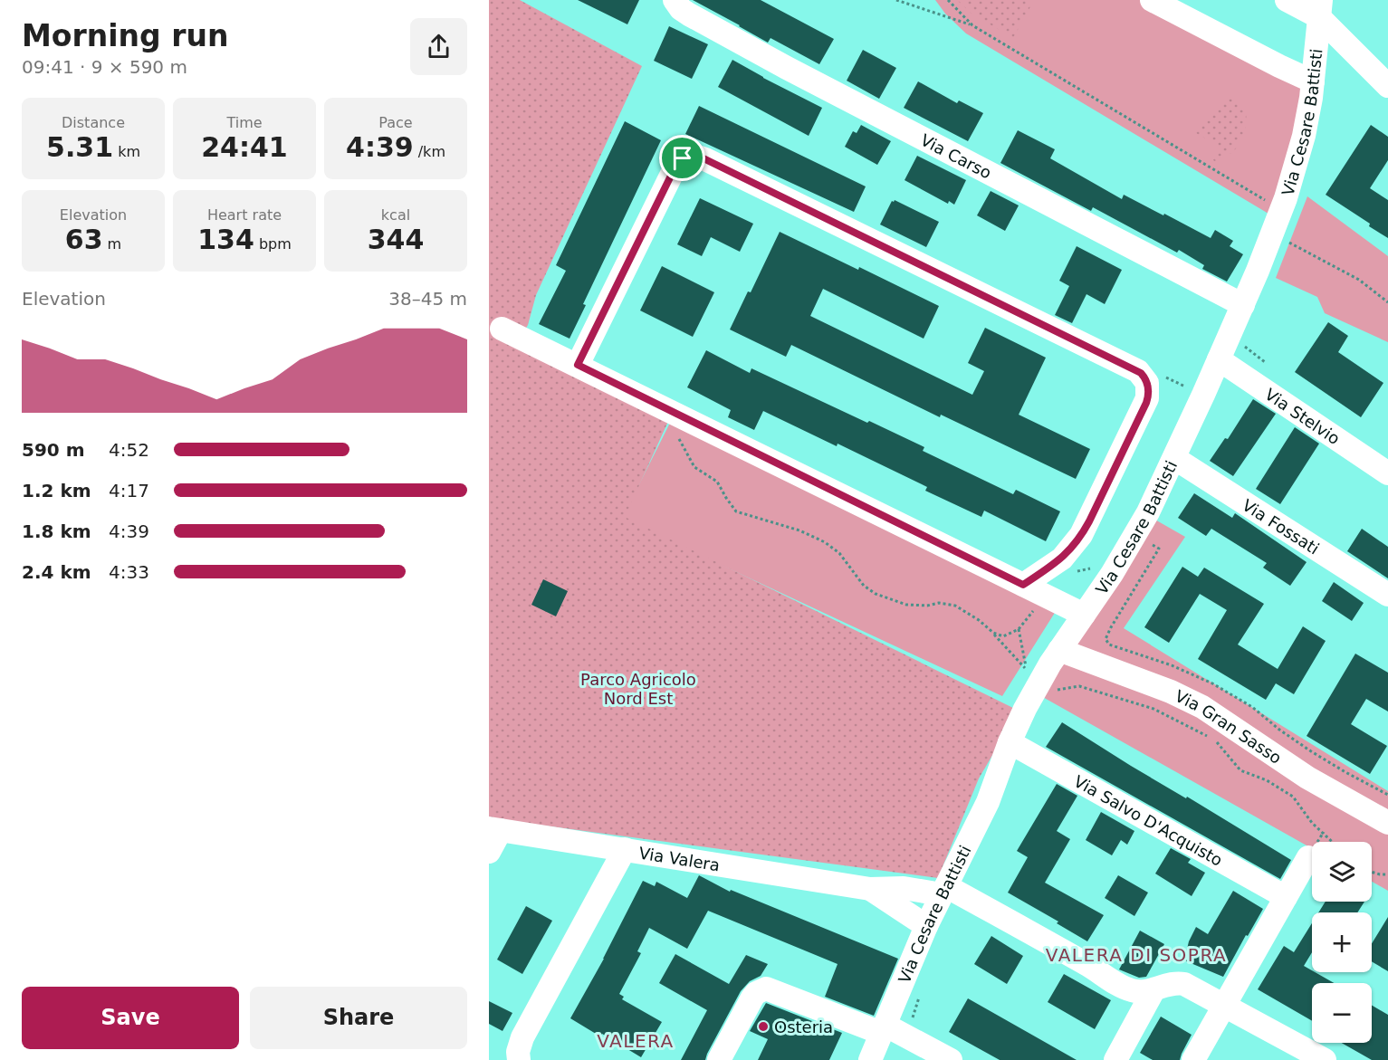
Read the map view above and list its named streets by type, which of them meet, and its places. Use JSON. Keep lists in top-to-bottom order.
{
  "streets": {
    "street": [
      "Via Cesare Battisti",
      "Via Carso",
      "Via Stelvio",
      "Via Fossati",
      "Via Gran Sasso",
      "Via Salvo D'Acquisto",
      "Via Valera"
    ]
  },
  "crossings": [
    ["Via Cesare Battisti", "Via Carso"],
    ["Via Cesare Battisti", "Via Stelvio"],
    ["Via Cesare Battisti", "Via Fossati"],
    ["Via Cesare Battisti", "Via Gran Sasso"],
    ["Via Cesare Battisti", "Via Salvo D'Acquisto"],
    ["Via Cesare Battisti", "Via Valera"]
  ],
  "districts": ["VALERA DI SOPRA", "VALERA"],
  "parks": ["Parco Agricolo Nord Est"],
  "places": ["Osteria"],
  "page": {
    "heading": ["Morning run", "09:41 · 9 × 590 m"],
    "stats": [
      ["Distance", "5.31 km"],
      ["Time", "24:41"],
      ["Pace", "4:39 /km"],
      ["Elevation", "63 m"],
      ["Heart rate", "134 bpm"],
      ["kcal", "344"]
    ],
    "chart": ["Elevation", "38–45 m"],
    "list": [
      {
        "name": "590 m",
        "note": "4:52"
      },
      {
        "name": "1.2 km",
        "note": "4:17"
      },
      {
        "name": "1.8 km",
        "note": "4:39"
      },
      {
        "name": "2.4 km",
        "note": "4:33"
      }
    ],
    "map_buttons": ["+", "−"],
    "buttons": ["Save", "Share"]
  }
}
